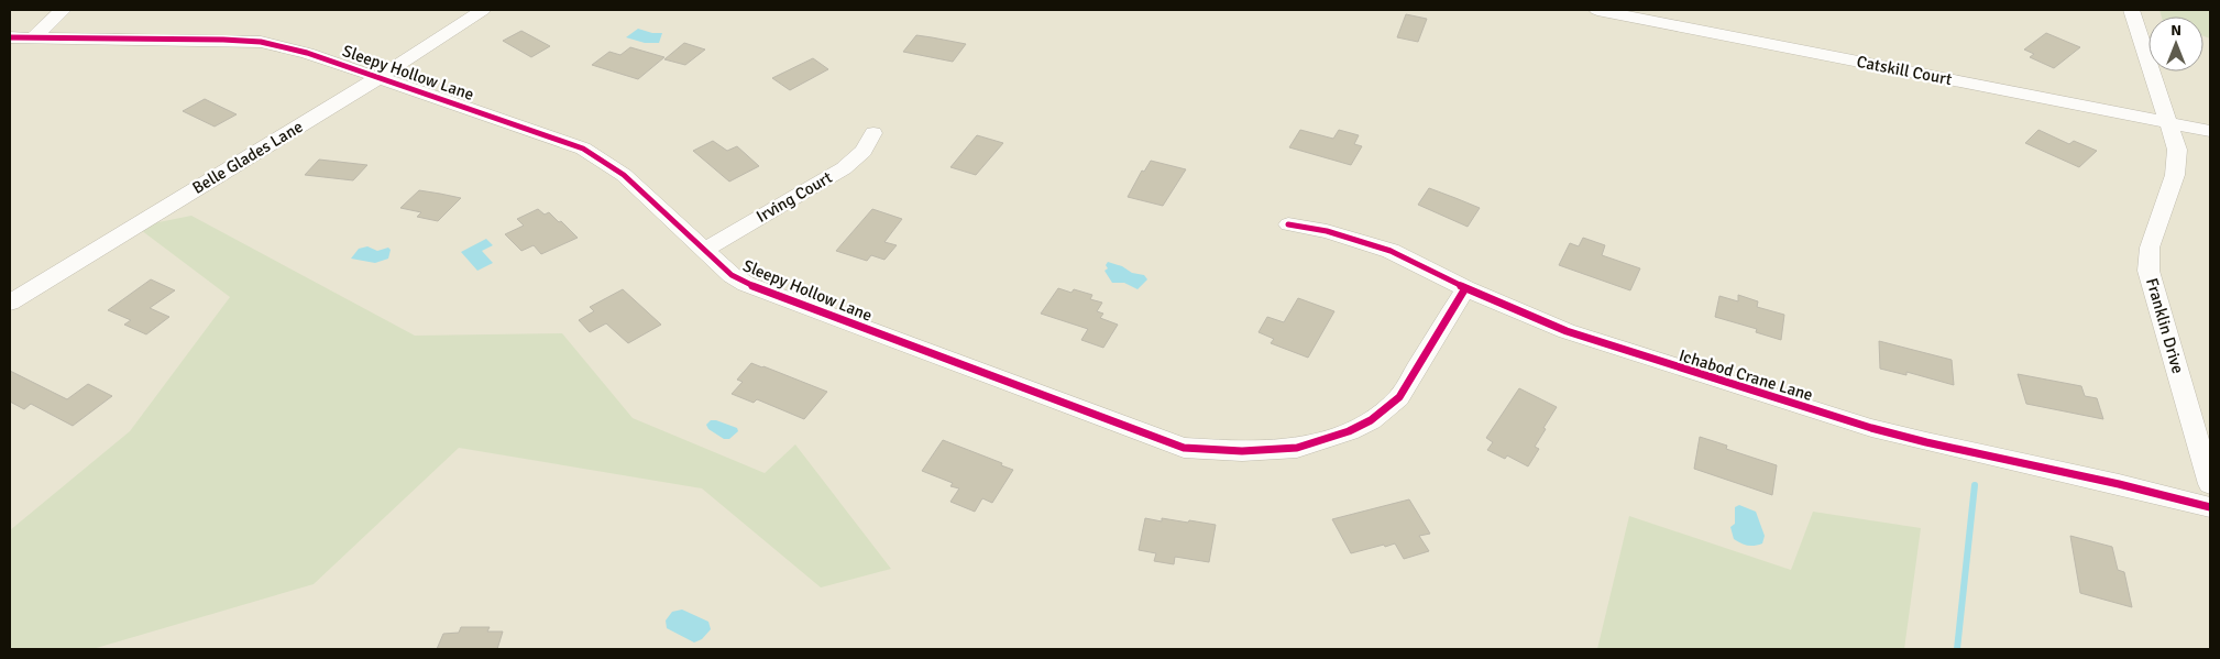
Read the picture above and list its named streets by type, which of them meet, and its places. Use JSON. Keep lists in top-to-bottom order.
{
  "streets": {
    "street": [
      "Catskill Court",
      "Sleepy Hollow Lane",
      "Belle Glades Lane",
      "Irving Court",
      "Franklin Drive",
      "Ichabod Crane Lane"
    ]
  },
  "crossings": [
    ["Catskill Court", "Franklin Drive"],
    ["Sleepy Hollow Lane", "Belle Glades Lane"],
    ["Sleepy Hollow Lane", "Irving Court"],
    ["Sleepy Hollow Lane", "Ichabod Crane Lane"]
  ],
  "north": "top"
}
